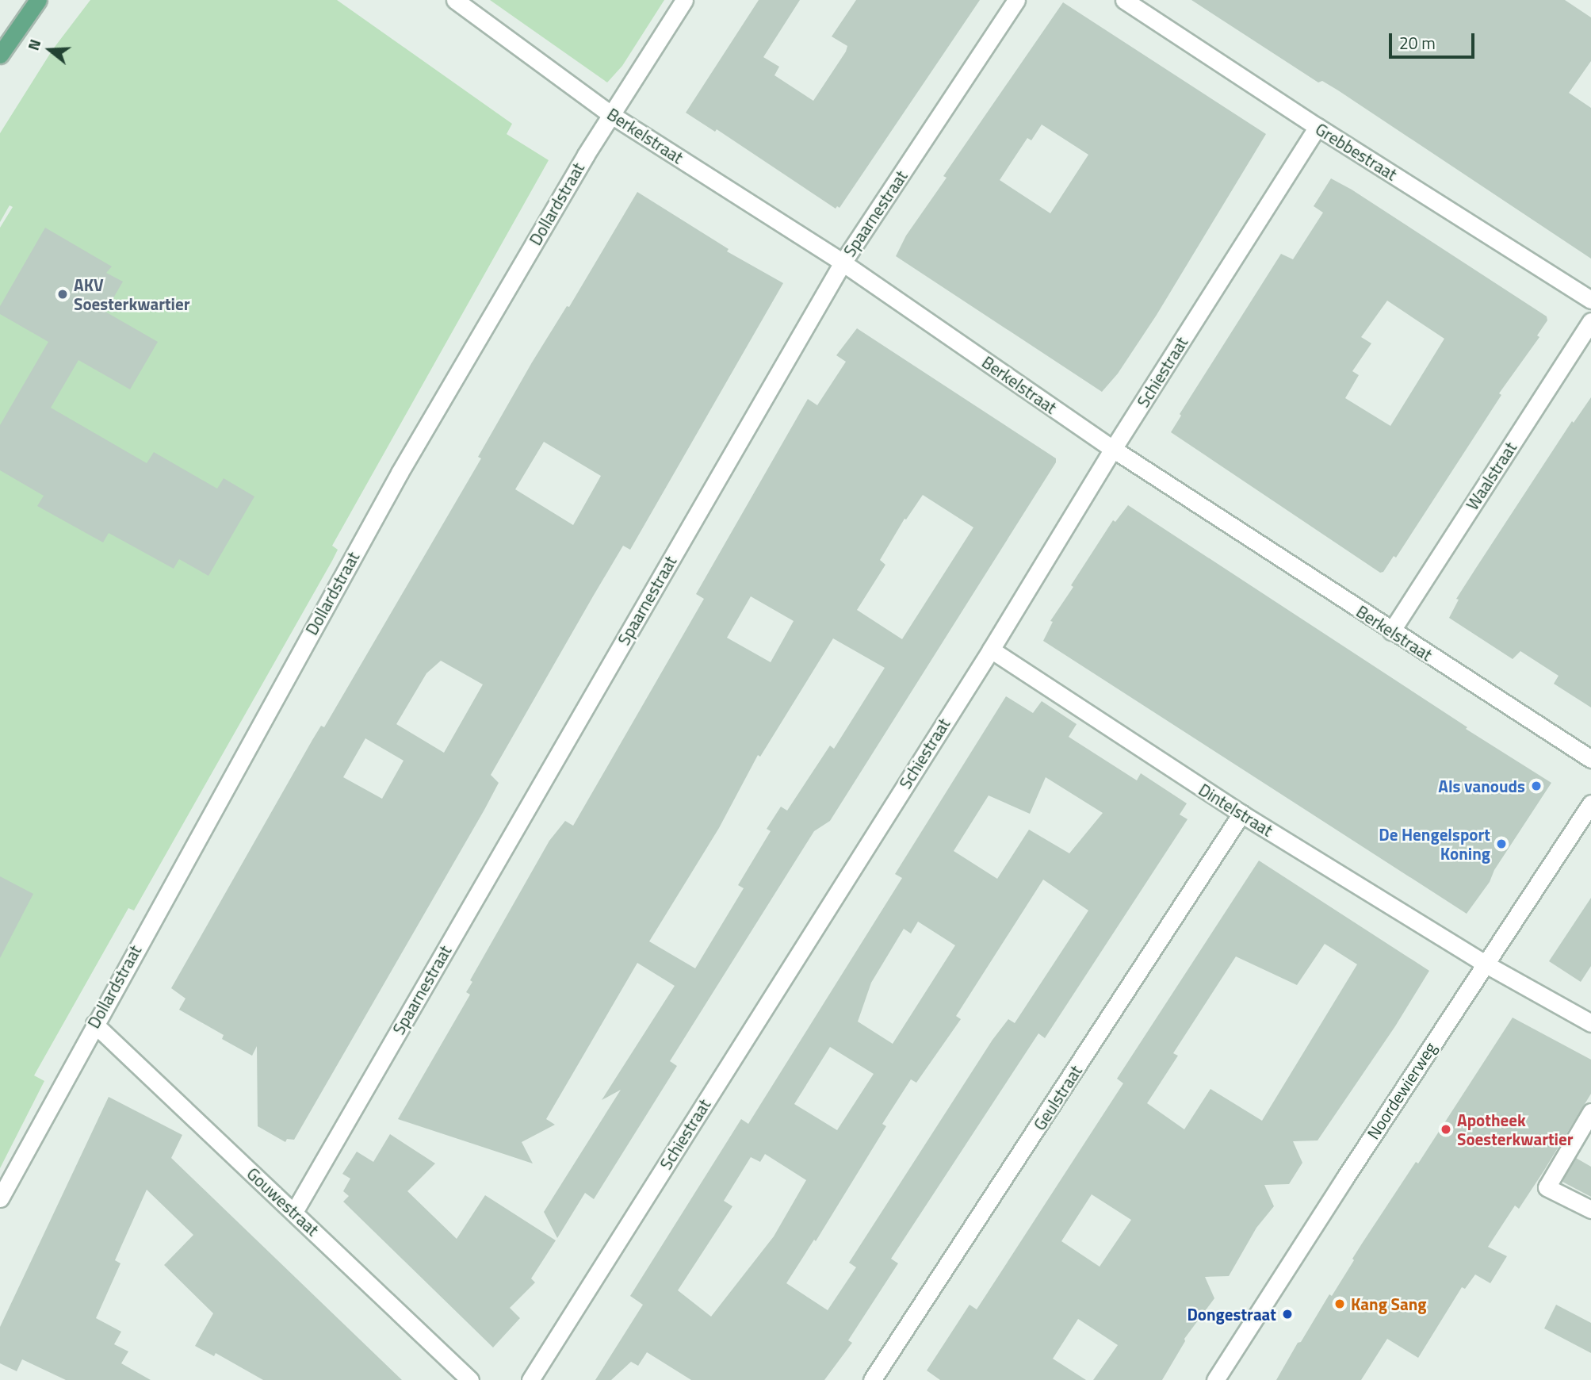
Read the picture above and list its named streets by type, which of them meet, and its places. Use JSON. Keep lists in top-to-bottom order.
{
  "streets": {
    "street": [
      "Berkelstraat",
      "Grebbestraat",
      "Dollardstraat",
      "Spaarnestraat",
      "Schiestraat",
      "Waalstraat",
      "Dintelstraat",
      "Noordewierweg",
      "Geulstraat",
      "Gouwestraat"
    ]
  },
  "crossings": [
    ["Berkelstraat", "Dollardstraat"],
    ["Berkelstraat", "Spaarnestraat"],
    ["Berkelstraat", "Schiestraat"],
    ["Berkelstraat", "Waalstraat"],
    ["Grebbestraat", "Schiestraat"],
    ["Dollardstraat", "Gouwestraat"],
    ["Spaarnestraat", "Gouwestraat"],
    ["Schiestraat", "Dintelstraat"],
    ["Dintelstraat", "Noordewierweg"],
    ["Dintelstraat", "Geulstraat"]
  ],
  "places": [
    "AKV Soesterkwartier",
    "Als vanouds",
    "De Hengelsport Koning",
    "Apotheek Soesterkwartier",
    "Kang Sang",
    "Dongestraat"
  ],
  "scale_bar": "20 m",
  "north": "left"
}
